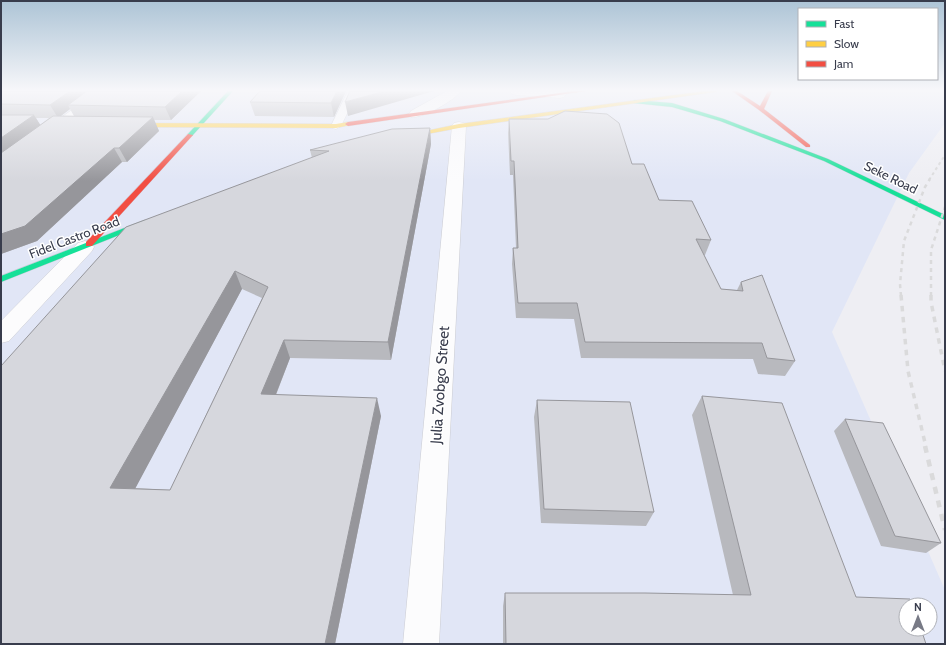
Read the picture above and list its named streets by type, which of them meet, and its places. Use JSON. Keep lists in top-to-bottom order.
{
  "streets": {
    "main road": ["Seke Road", "Fidel Castro Road"],
    "street": ["Julia Zvobgo Street"]
  },
  "legend": ["Fast", "Slow", "Jam"],
  "north": "top"
}
